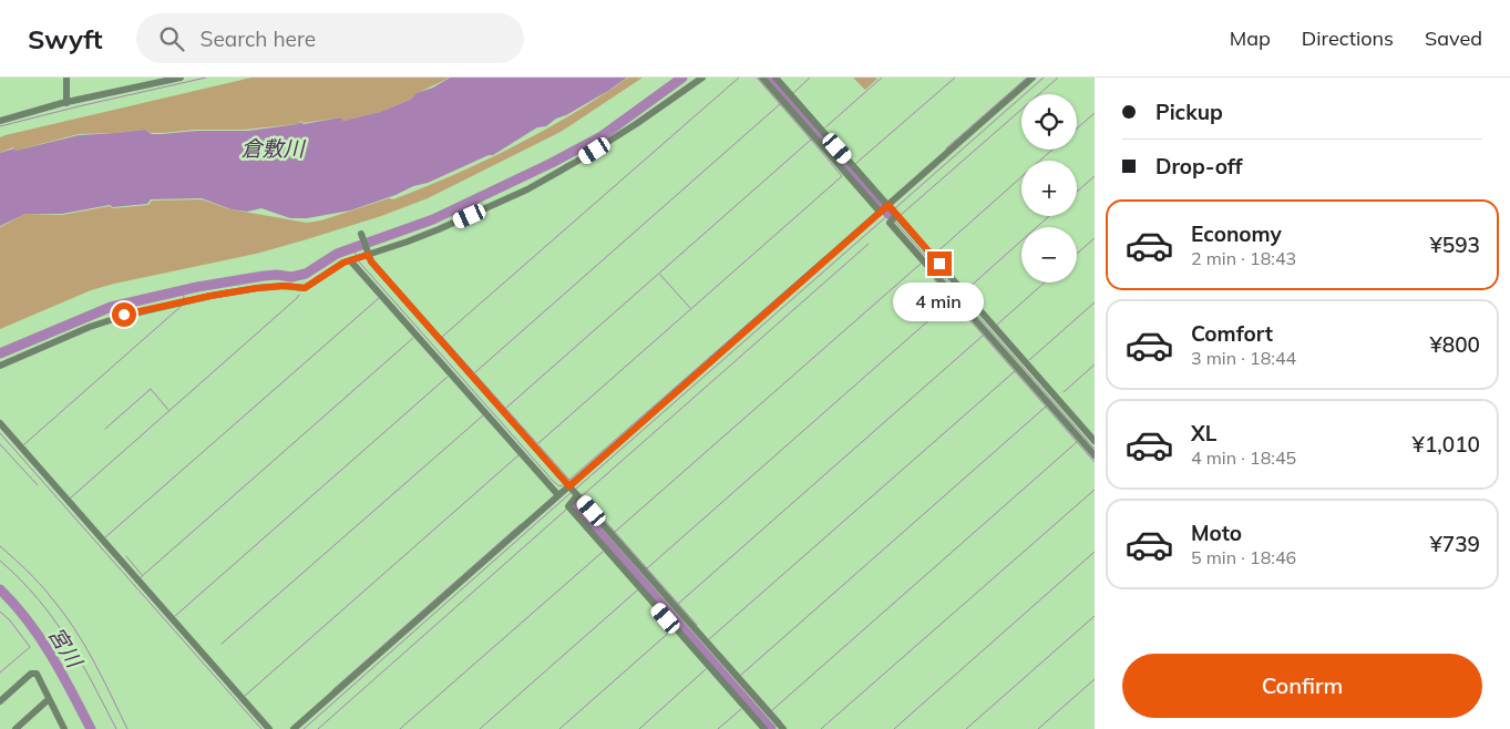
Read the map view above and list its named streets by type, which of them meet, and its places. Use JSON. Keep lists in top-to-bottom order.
{
  "water": ["倉敷川", "宮川"],
  "page": {
    "header": "Swyft",
    "search": "Search here",
    "nav": ["Map", "Directions", "Saved"],
    "banner": ["Pickup", "Drop-off"],
    "map_buttons": ["+", "−"],
    "list": [
      {
        "name": "Economy",
        "note": "2 min · 18:43",
        "value": "¥593"
      },
      {
        "name": "Comfort",
        "note": "3 min · 18:44",
        "value": "¥800"
      },
      {
        "name": "XL",
        "note": "4 min · 18:45",
        "value": "¥1,010"
      },
      {
        "name": "Moto",
        "note": "5 min · 18:46",
        "value": "¥739"
      }
    ],
    "bubble": "4 min",
    "buttons": "Confirm"
  }
}
